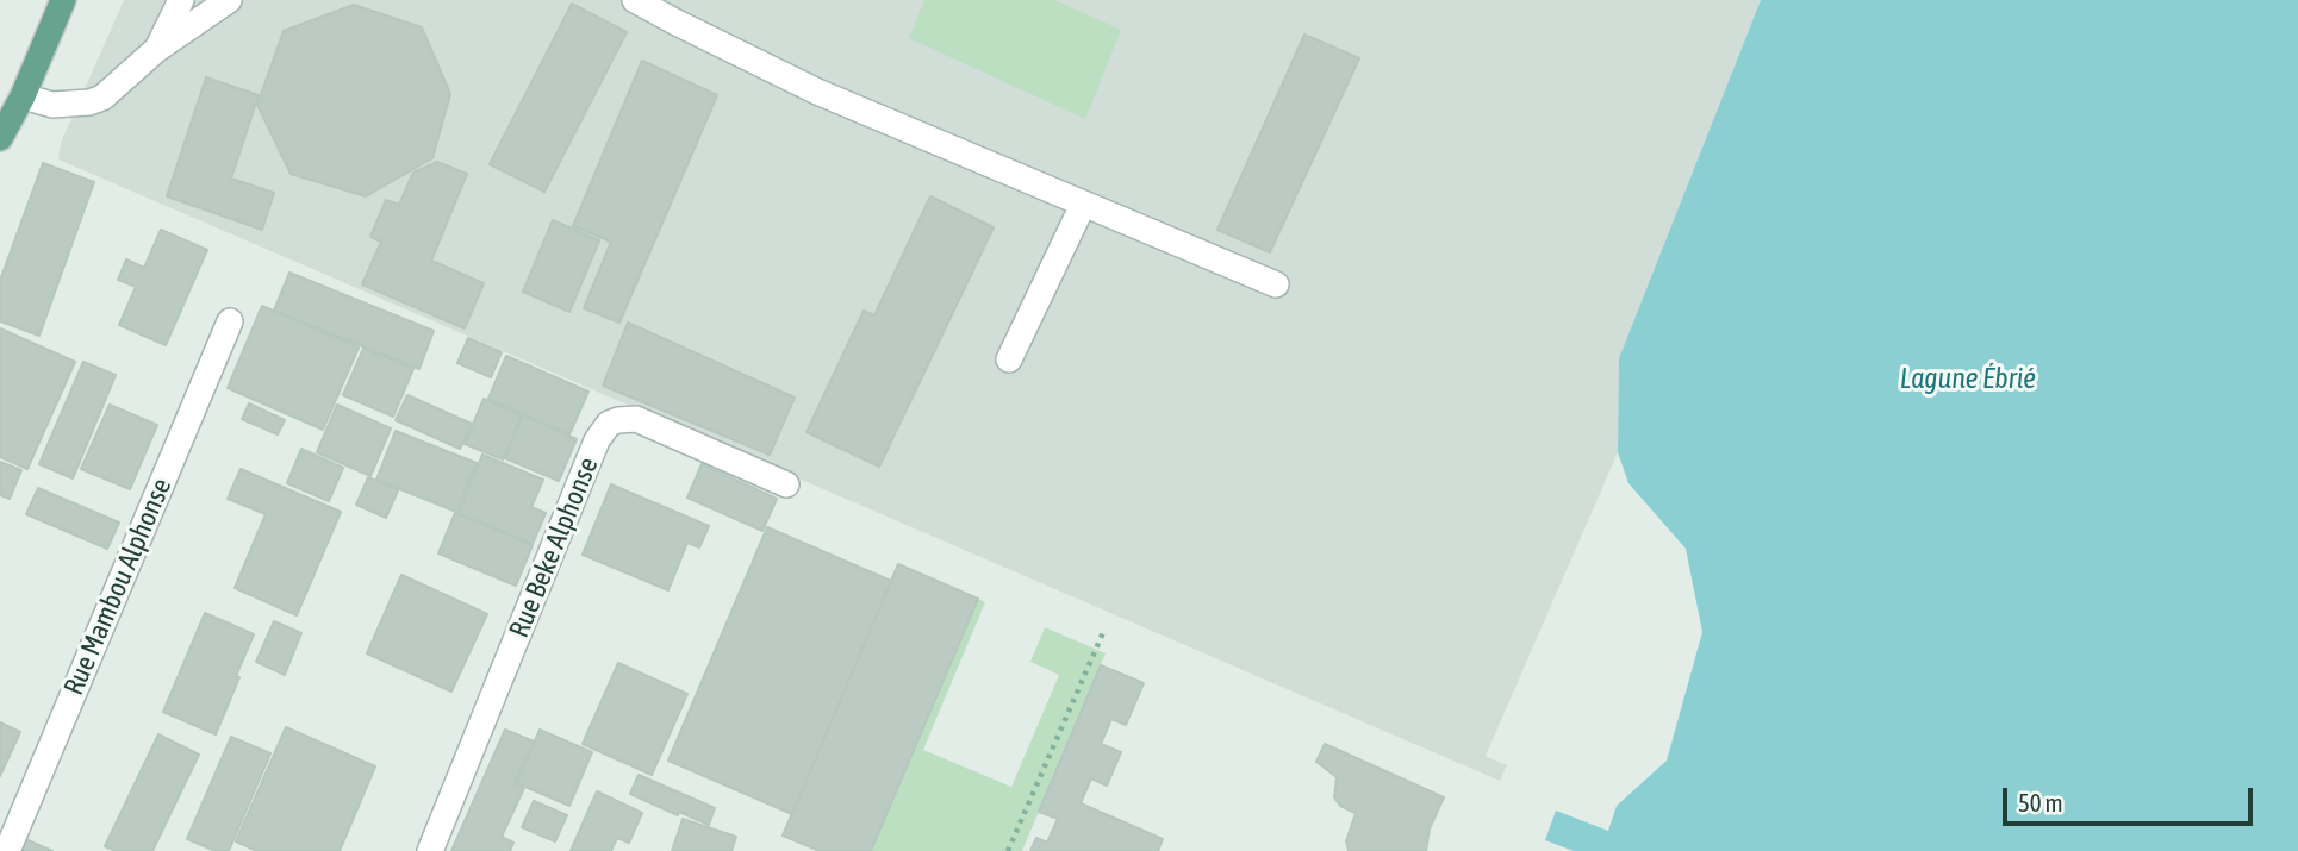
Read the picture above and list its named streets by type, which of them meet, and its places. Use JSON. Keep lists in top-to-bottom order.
{
  "streets": {
    "street": ["Rue Beke Alphonse", "Rue Mambou Alphonse"]
  },
  "water": ["Lagune Ébrié"],
  "scale_bar": "50 m"
}
